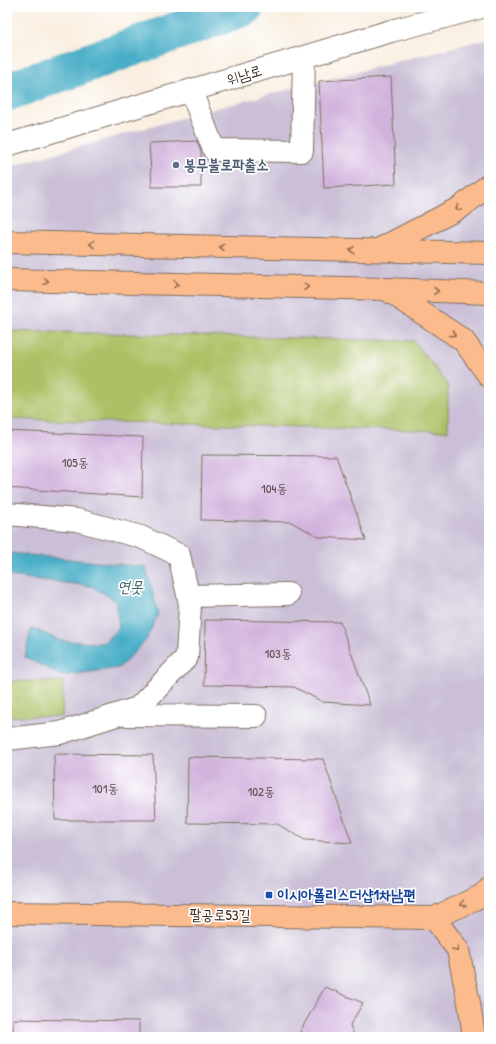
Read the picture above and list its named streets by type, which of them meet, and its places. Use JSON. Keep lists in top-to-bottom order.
{
  "streets": {
    "main road": ["팔공로53길"],
    "street": ["위남로"]
  },
  "water": ["연못"],
  "places": {
    "other": ["봉무불로파출소"],
    "transit": ["이시아폴리스더샵1차남편"]
  },
  "house_numbers": [
    "105동",
    "104동",
    "103동",
    "101동",
    "102동"
  ]
}
